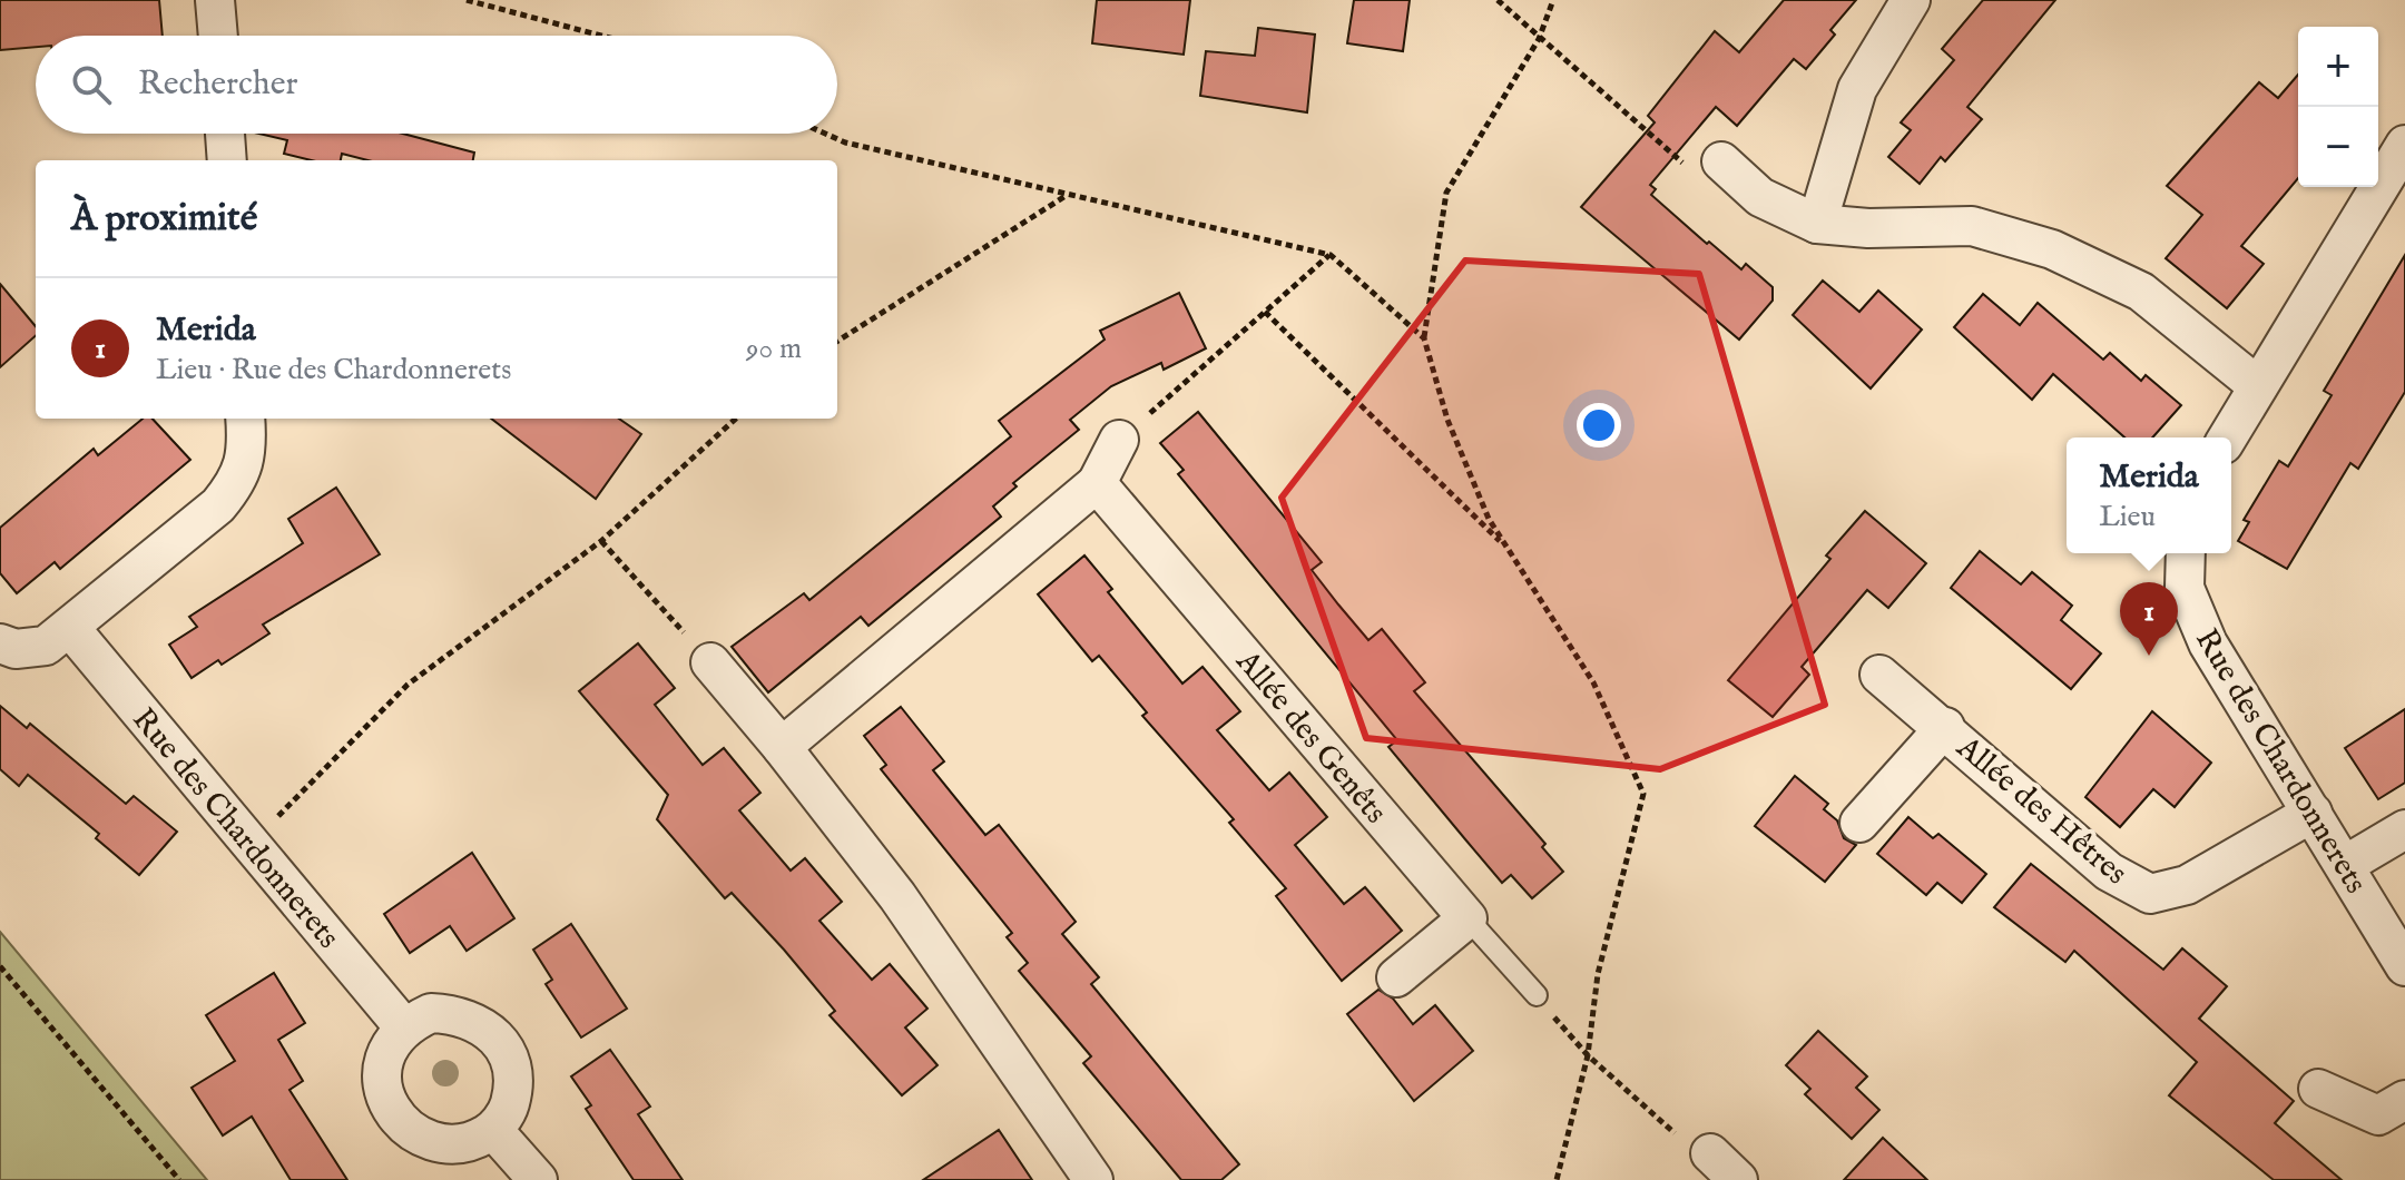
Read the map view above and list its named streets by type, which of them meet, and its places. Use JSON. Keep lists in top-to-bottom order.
{
  "streets": {
    "street": ["Allée des Genêts", "Rue des Chardonnerets", "Allée des Hêtres"]
  },
  "crossings": [
    ["Rue des Chardonnerets", "Allée des Hêtres"]
  ],
  "page": {
    "map_buttons": ["+", "−"],
    "search": "Rechercher",
    "heading": "À proximité",
    "list": [
      {
        "mark": "1",
        "name": "Merida",
        "note": "Lieu · Rue des Chardonnerets",
        "value": "90 m"
      }
    ],
    "popup": ["Merida", "Lieu"],
    "pins": "1"
  }
}
